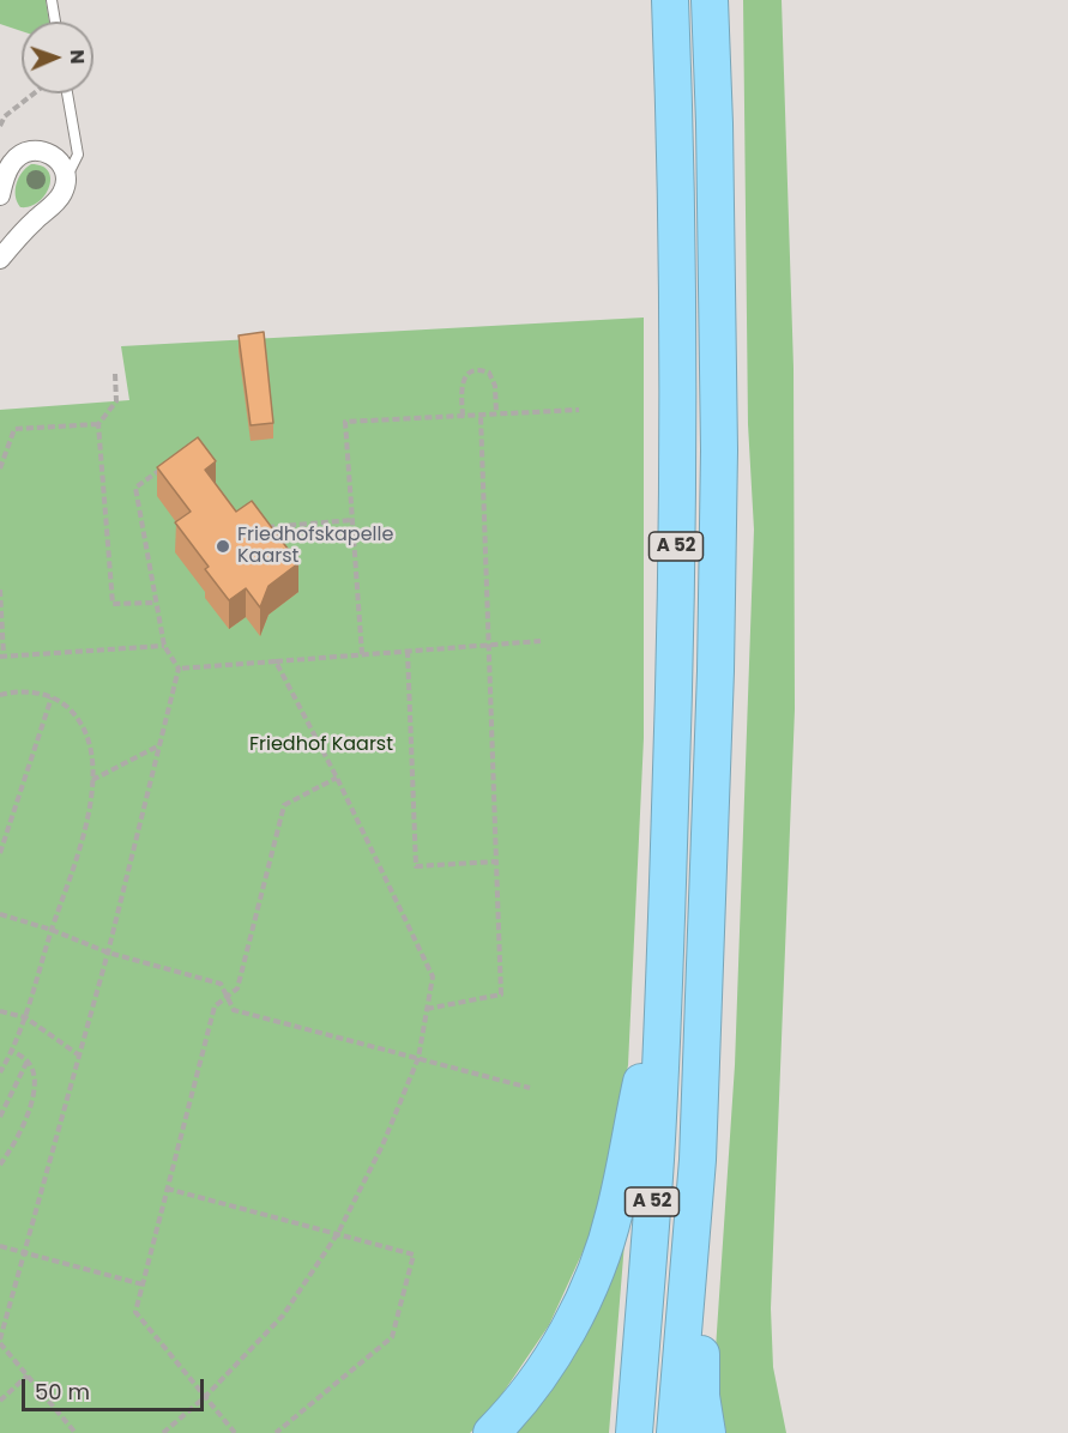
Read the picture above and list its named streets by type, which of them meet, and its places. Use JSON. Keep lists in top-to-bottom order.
{
  "streets": {
    "highway": ["A 52"]
  },
  "parks": ["Friedhof Kaarst"],
  "places": ["Friedhofskapelle Kaarst"],
  "scale_bar": "50 m",
  "north": "right"
}
